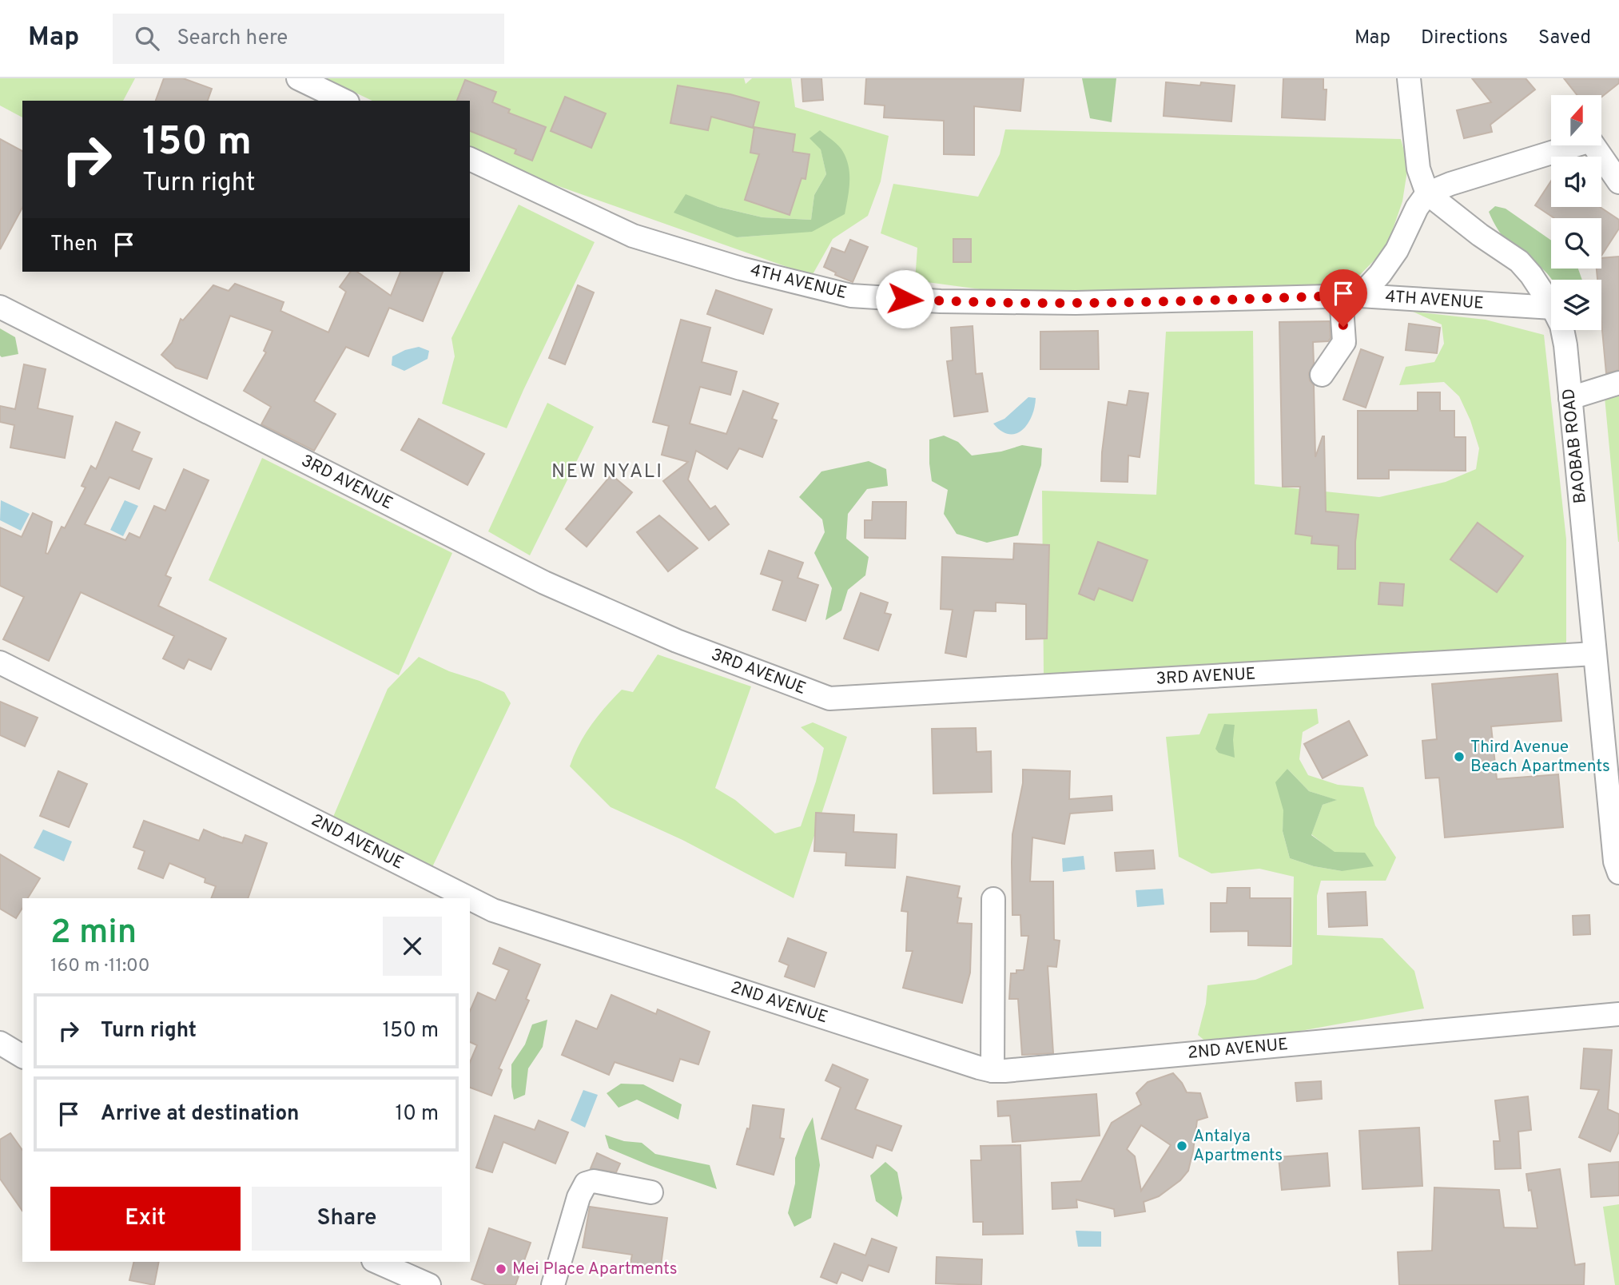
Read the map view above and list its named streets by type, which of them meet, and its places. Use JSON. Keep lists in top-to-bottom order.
{
  "streets": {
    "street": [
      "4TH AVENUE",
      "BAOBAB ROAD",
      "3RD AVENUE",
      "2ND AVENUE"
    ]
  },
  "crossings": [
    ["BAOBAB ROAD", "3RD AVENUE"]
  ],
  "districts": ["NEW NYALI"],
  "places": ["Third Avenue Beach Apartments", "Antalya Apartments", "Mei Place Apartments"],
  "north": "top",
  "page": {
    "header": "Map",
    "search": "Search here",
    "nav": ["Map", "Directions", "Saved"],
    "turn": ["150 m", "Turn right"],
    "then": "Then",
    "heading": ["2 min", "160 m · 11:00"],
    "list": [
      {
        "name": "Turn right",
        "value": "150 m"
      },
      {
        "name": "Arrive at destination",
        "value": "10 m"
      }
    ],
    "buttons": ["Exit", "Share"]
  }
}
